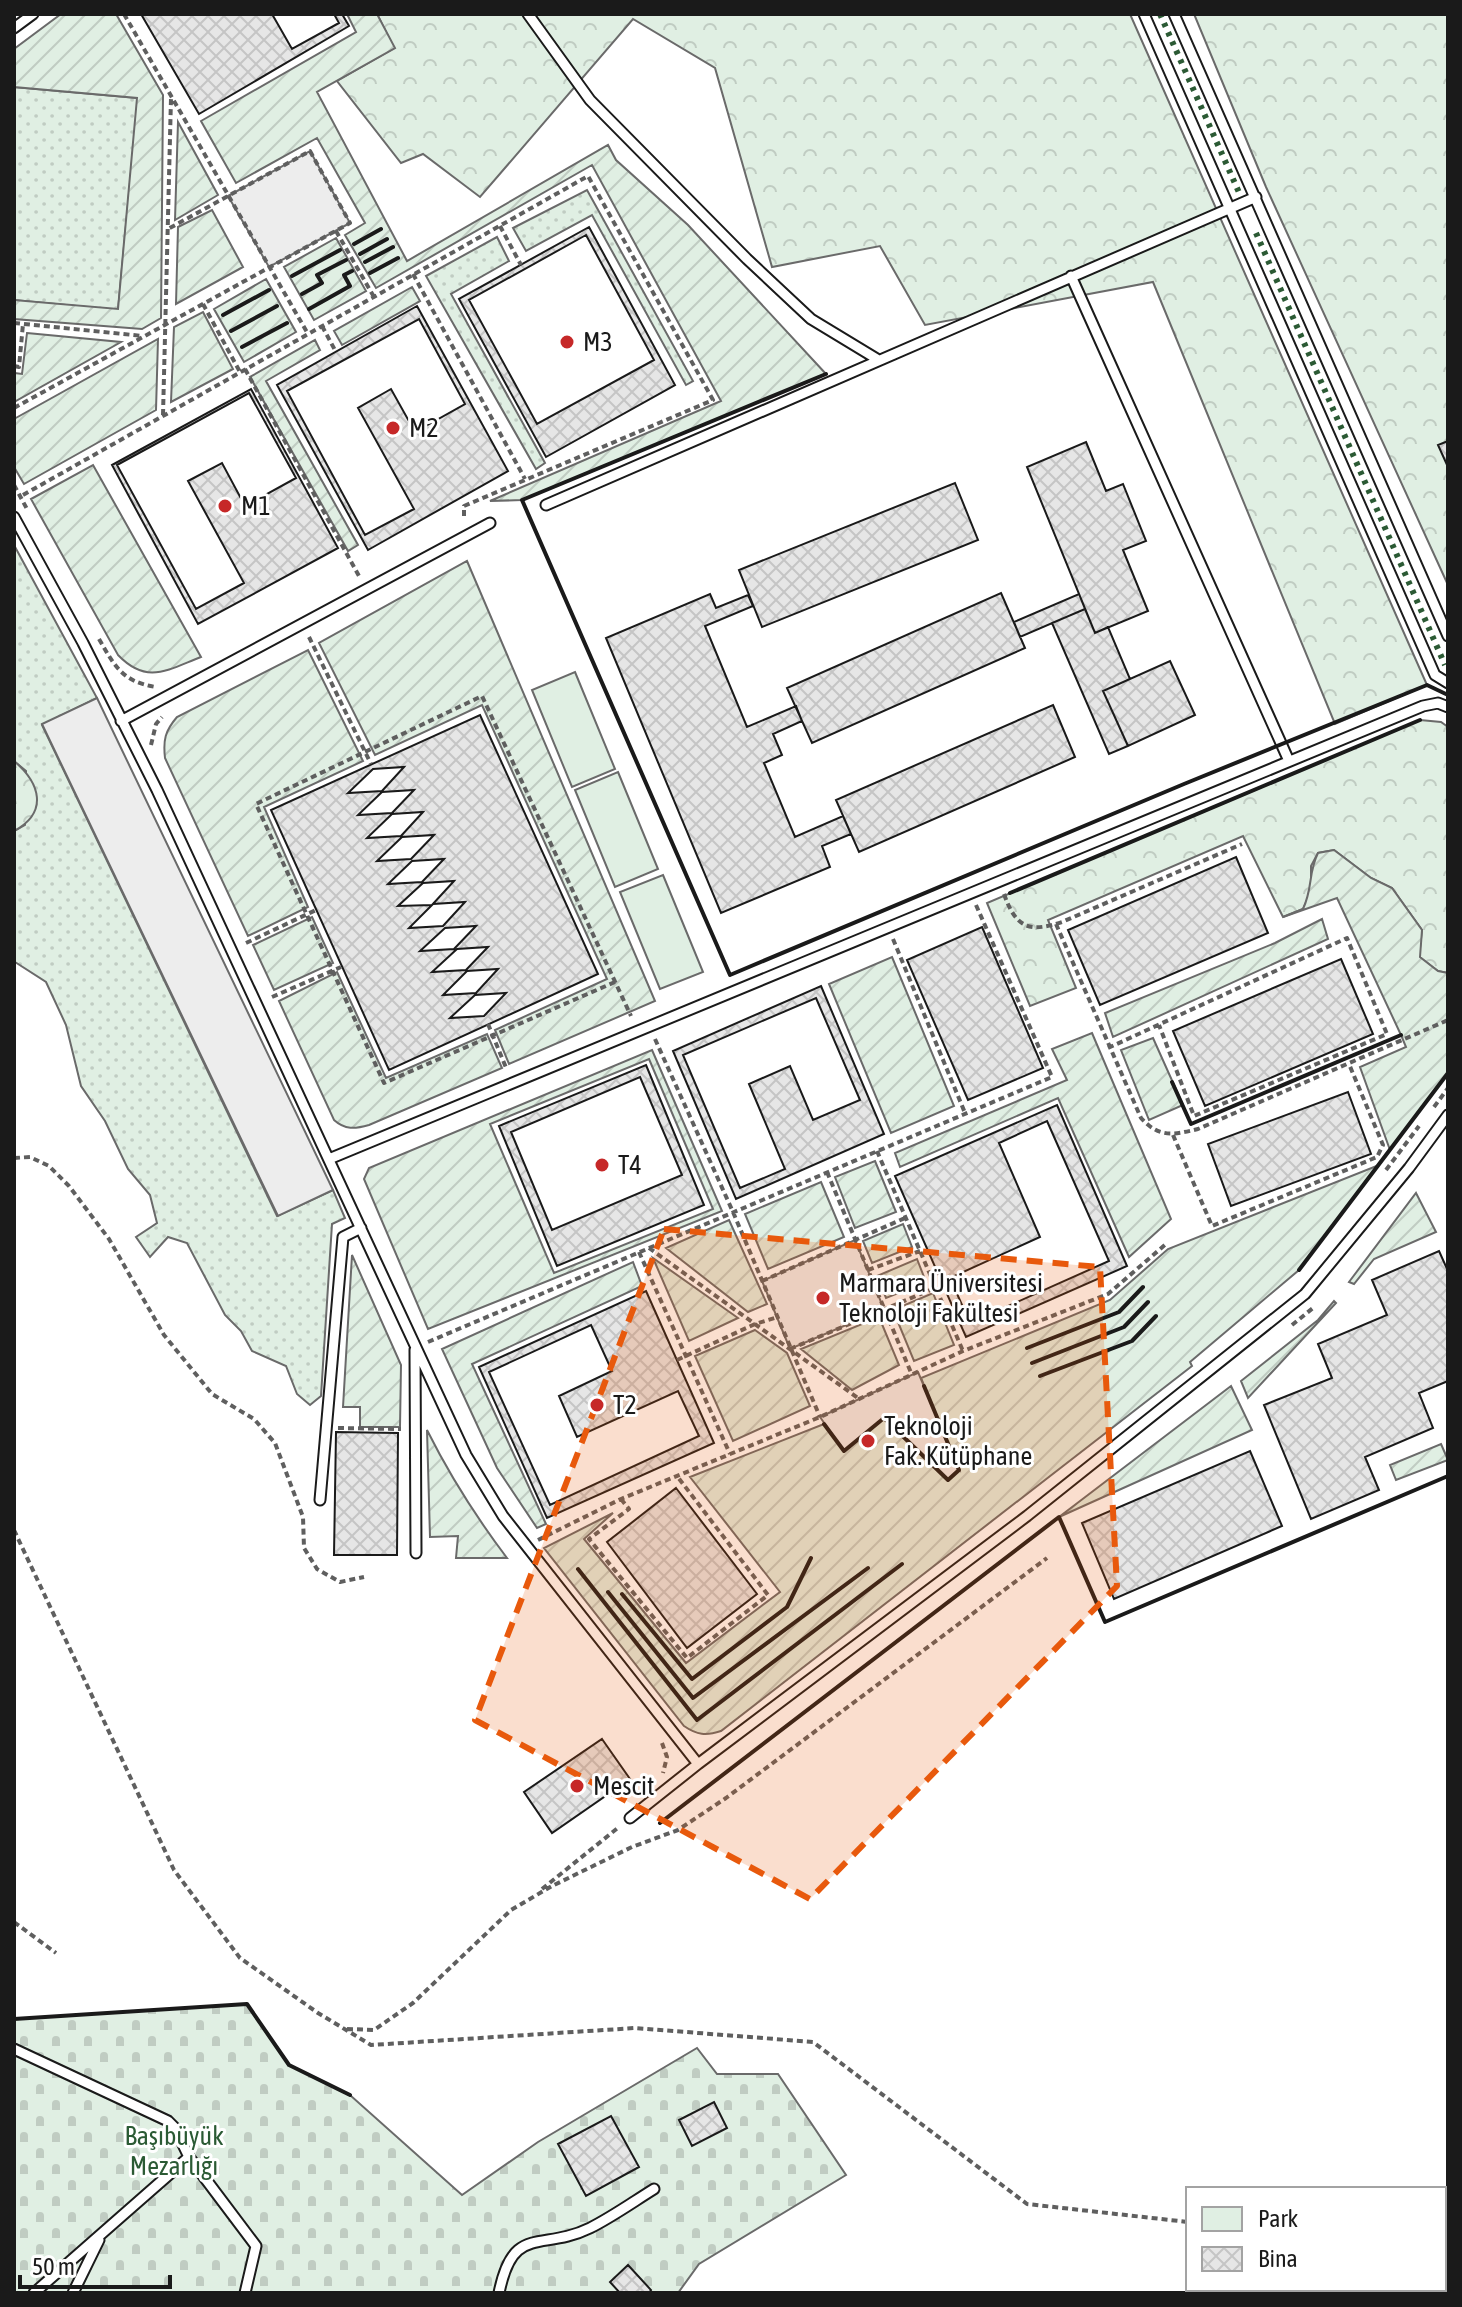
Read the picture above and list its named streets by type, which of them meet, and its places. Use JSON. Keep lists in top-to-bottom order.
{
  "parks": ["Başıbüyük Mezarlığı"],
  "places": [
    "M3",
    "M2",
    "M1",
    "T4",
    "Marmara Üniversitesi Teknoloji Fakültesi",
    "T2",
    "Teknoloji Fak. Kütüphane",
    "Mescit"
  ],
  "legend": ["Park", "Bina"],
  "scale_bar": "50 m"
}
